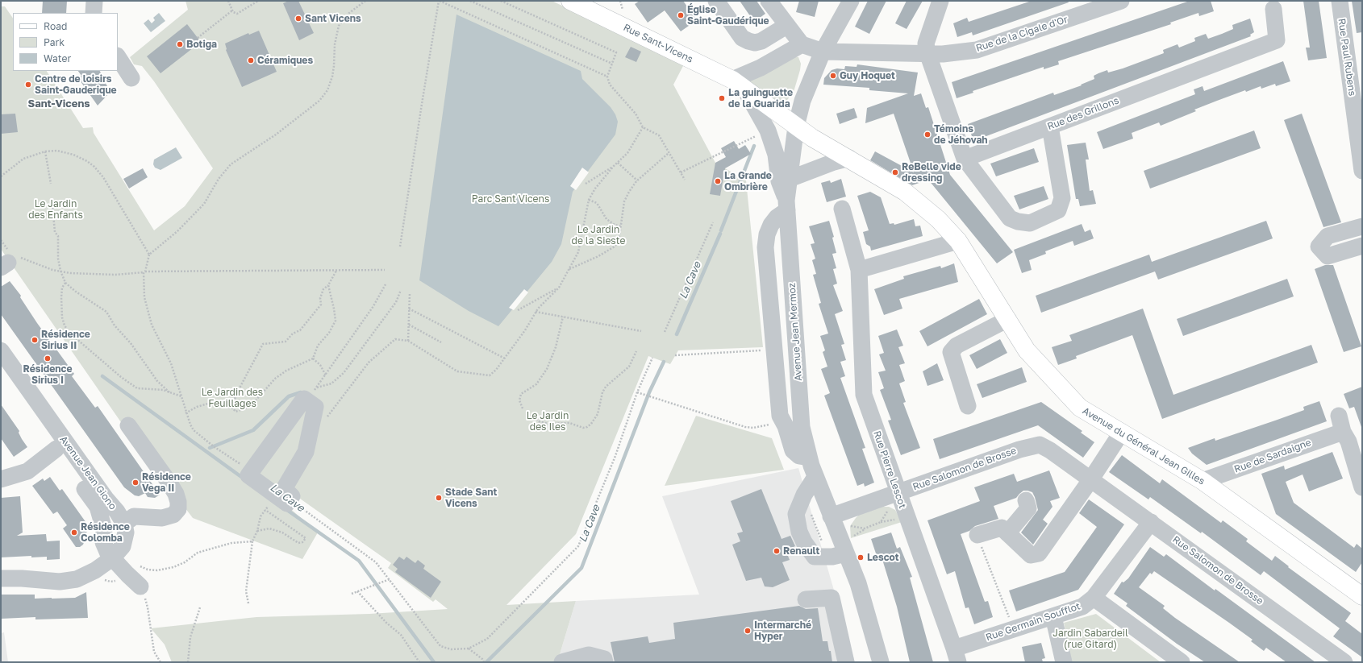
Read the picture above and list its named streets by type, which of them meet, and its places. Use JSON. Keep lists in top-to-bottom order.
{
  "streets": {
    "main road": ["Rue Sant-Vicens", "Avenue du Général Jean Gilles"],
    "street": [
      "Rue de la Cigale d'Or",
      "Rue Paul Rubens",
      "Rue des Grillons",
      "Avenue Jean Mermoz",
      "Rue de Sardaigne",
      "Rue Salomon de Brosse",
      "Rue Pierre Lescot",
      "Avenue Jean Giono",
      "Rue Germain Soufflot"
    ]
  },
  "crossings": [
    ["Rue de la Cigale d'Or", "Avenue Jean Mermoz"],
    ["Rue Sant-Vicens", "Avenue Jean Mermoz"],
    ["Rue Sant-Vicens", "Avenue du Général Jean Gilles"],
    ["Avenue Jean Mermoz", "Avenue du Général Jean Gilles"],
    ["Avenue Jean Mermoz", "Rue Salomon de Brosse"],
    ["Avenue du Général Jean Gilles", "Rue de Sardaigne"],
    ["Rue Salomon de Brosse", "Rue Pierre Lescot"],
    ["Rue Salomon de Brosse", "Rue Germain Soufflot"],
    ["Rue Pierre Lescot", "Rue Germain Soufflot"]
  ],
  "districts": ["Sant-Vicens"],
  "water": ["La Cave"],
  "parks": [
    "Parc Sant Vicens",
    "Le Jardin des Enfants",
    "Le Jardin de la Sieste",
    "Le Jardin des Feuillages",
    "Le Jardin des Iles",
    "Jardin Sabardeil (rue Gitard)"
  ],
  "places": [
    "Église Saint-Gaudérique",
    "Sant Vicens",
    "Botiga",
    "Céramiques",
    "Guy Hoquet",
    "Centre de loisirs Saint-Gauderique",
    "La guinguette de la Guarida",
    "Témoins de Jéhovah",
    "ReBelle vide dressing",
    "La Grande Ombrière",
    "Résidence Sirius II",
    "Résidence Sirius I",
    "Résidence Vega II",
    "Stade Sant Vicens",
    "Résidence Colomba",
    "Renault",
    "Lescot",
    "Intermarché Hyper"
  ],
  "legend": ["Road", "Park", "Water"]
}
